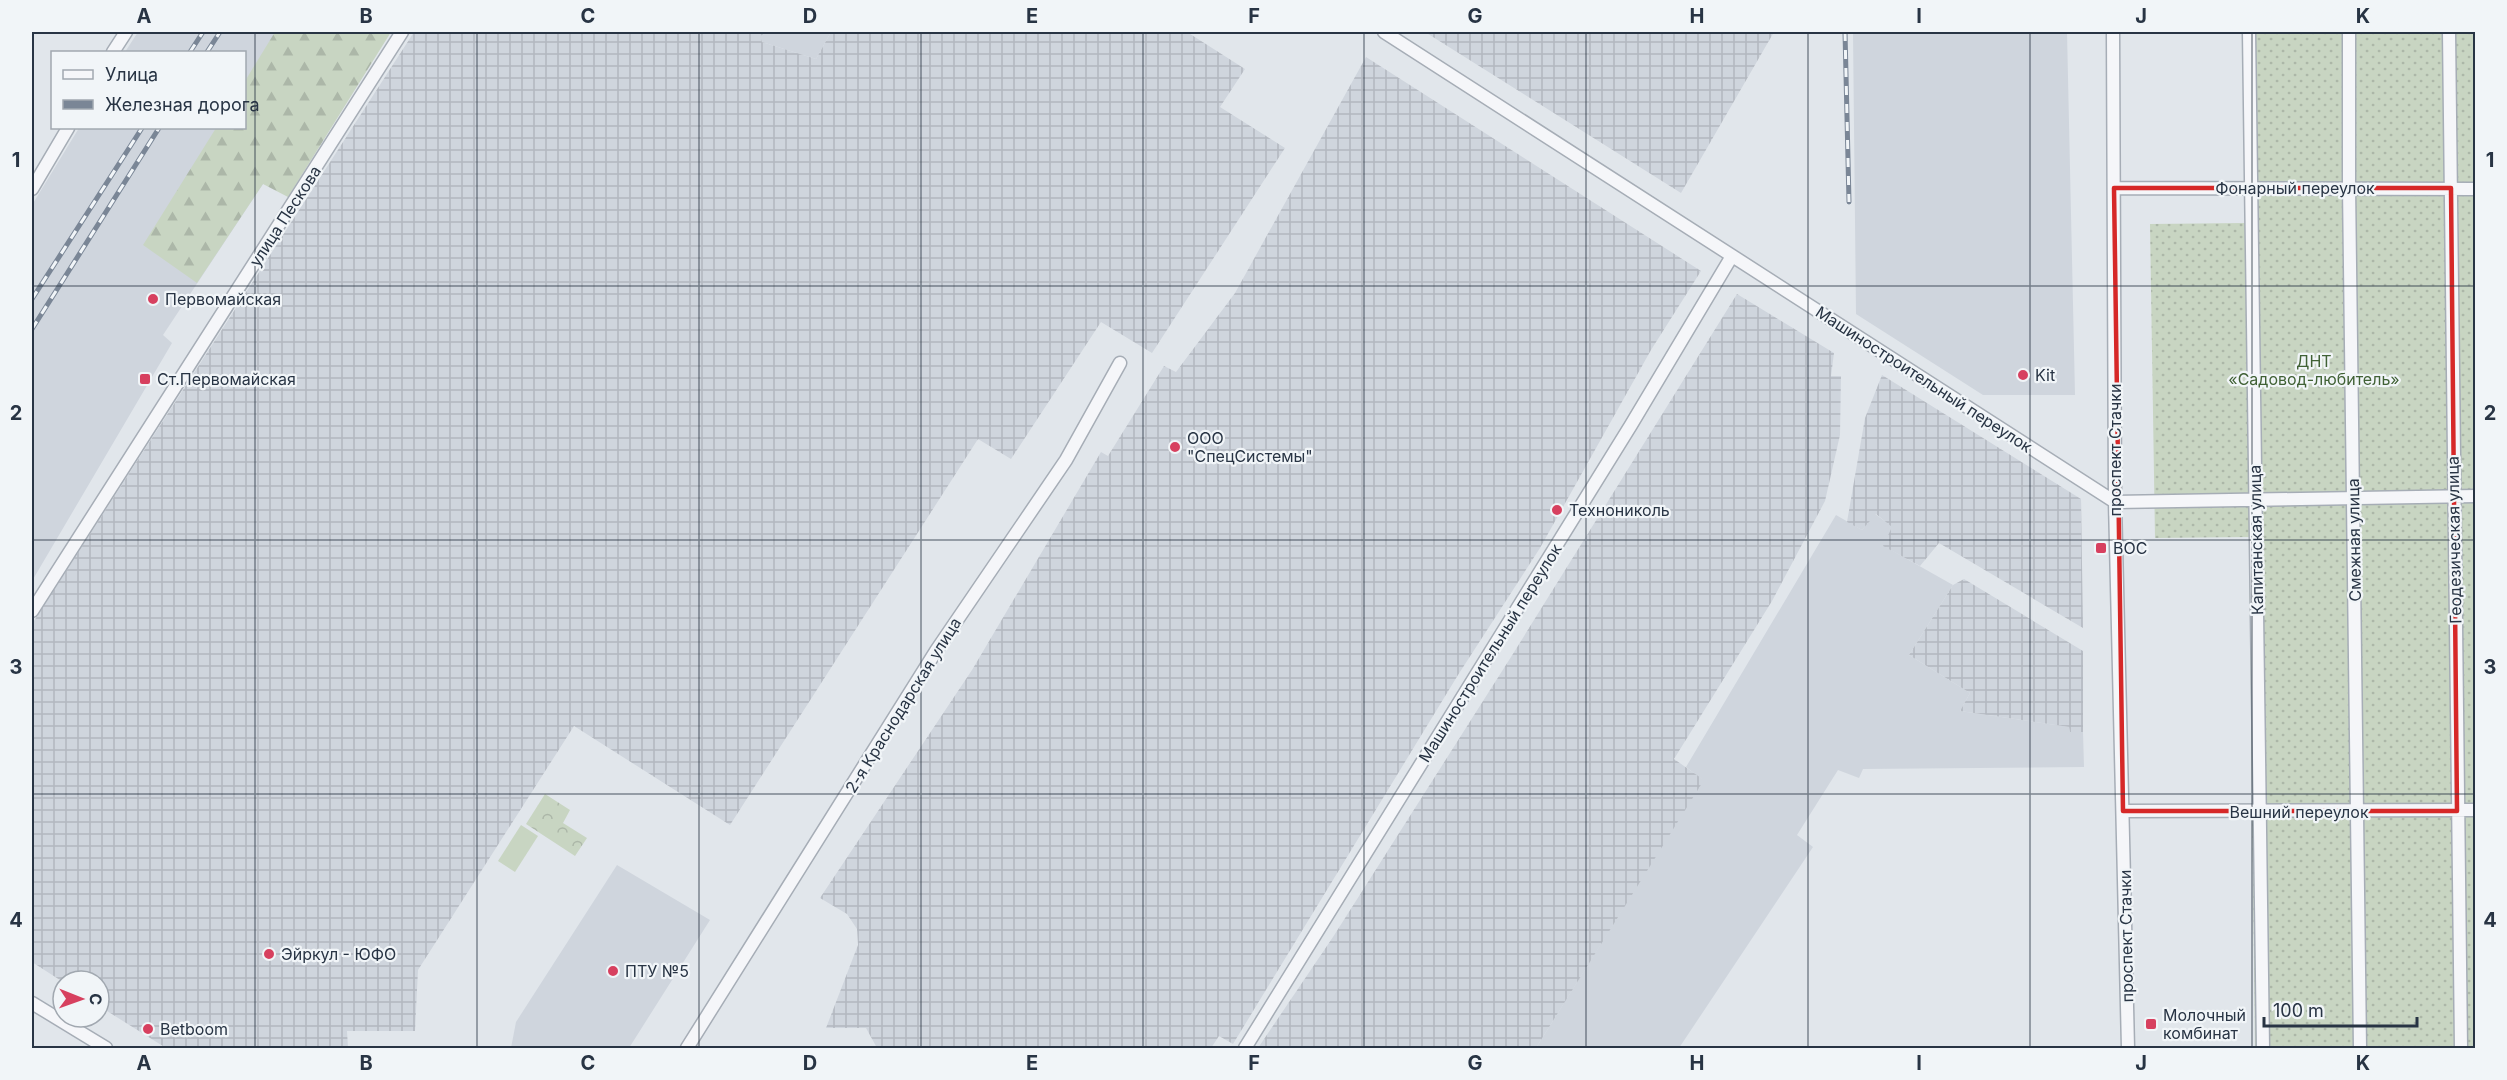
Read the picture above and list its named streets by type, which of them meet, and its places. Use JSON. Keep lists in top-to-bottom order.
{
  "streets": {
    "street": [
      "Фонарный переулок",
      "улица Пескова",
      "Машиностроительный переулок",
      "проспект Стачки",
      "Капитанская улица",
      "Смежная улица",
      "Геодезическая улица",
      "2-я Краснодарская улица",
      "Вешний переулок"
    ]
  },
  "crossings": [
    ["Фонарный переулок", "проспект Стачки"],
    ["Фонарный переулок", "Капитанская улица"],
    ["Фонарный переулок", "Смежная улица"],
    ["Фонарный переулок", "Геодезическая улица"],
    ["Машиностроительный переулок", "проспект Стачки"],
    ["проспект Стачки", "Вешний переулок"],
    ["Капитанская улица", "Вешний переулок"],
    ["Смежная улица", "Вешний переулок"],
    ["Геодезическая улица", "Вешний переулок"]
  ],
  "parks": ["ДНТ «Садовод-любитель»"],
  "places": {
    "other": [
      "Первомайская",
      "Kit",
      "ООО \"СпецСистемы\"",
      "Технониколь",
      "Эйркул - ЮФО",
      "ПТУ №5",
      "Betboom"
    ],
    "transit": ["Ст.Первомайская", "ВОС", "Молочный комбинат"]
  },
  "legend": ["Улица", "Железная дорога"],
  "scale_bar": "100 m",
  "north": "right",
  "grid": {
    "columns": [
      "A",
      "B",
      "C",
      "D",
      "E",
      "F",
      "G",
      "H",
      "I",
      "J",
      "K"
    ],
    "rows": [
      "1",
      "2",
      "3",
      "4"
    ]
  }
}
